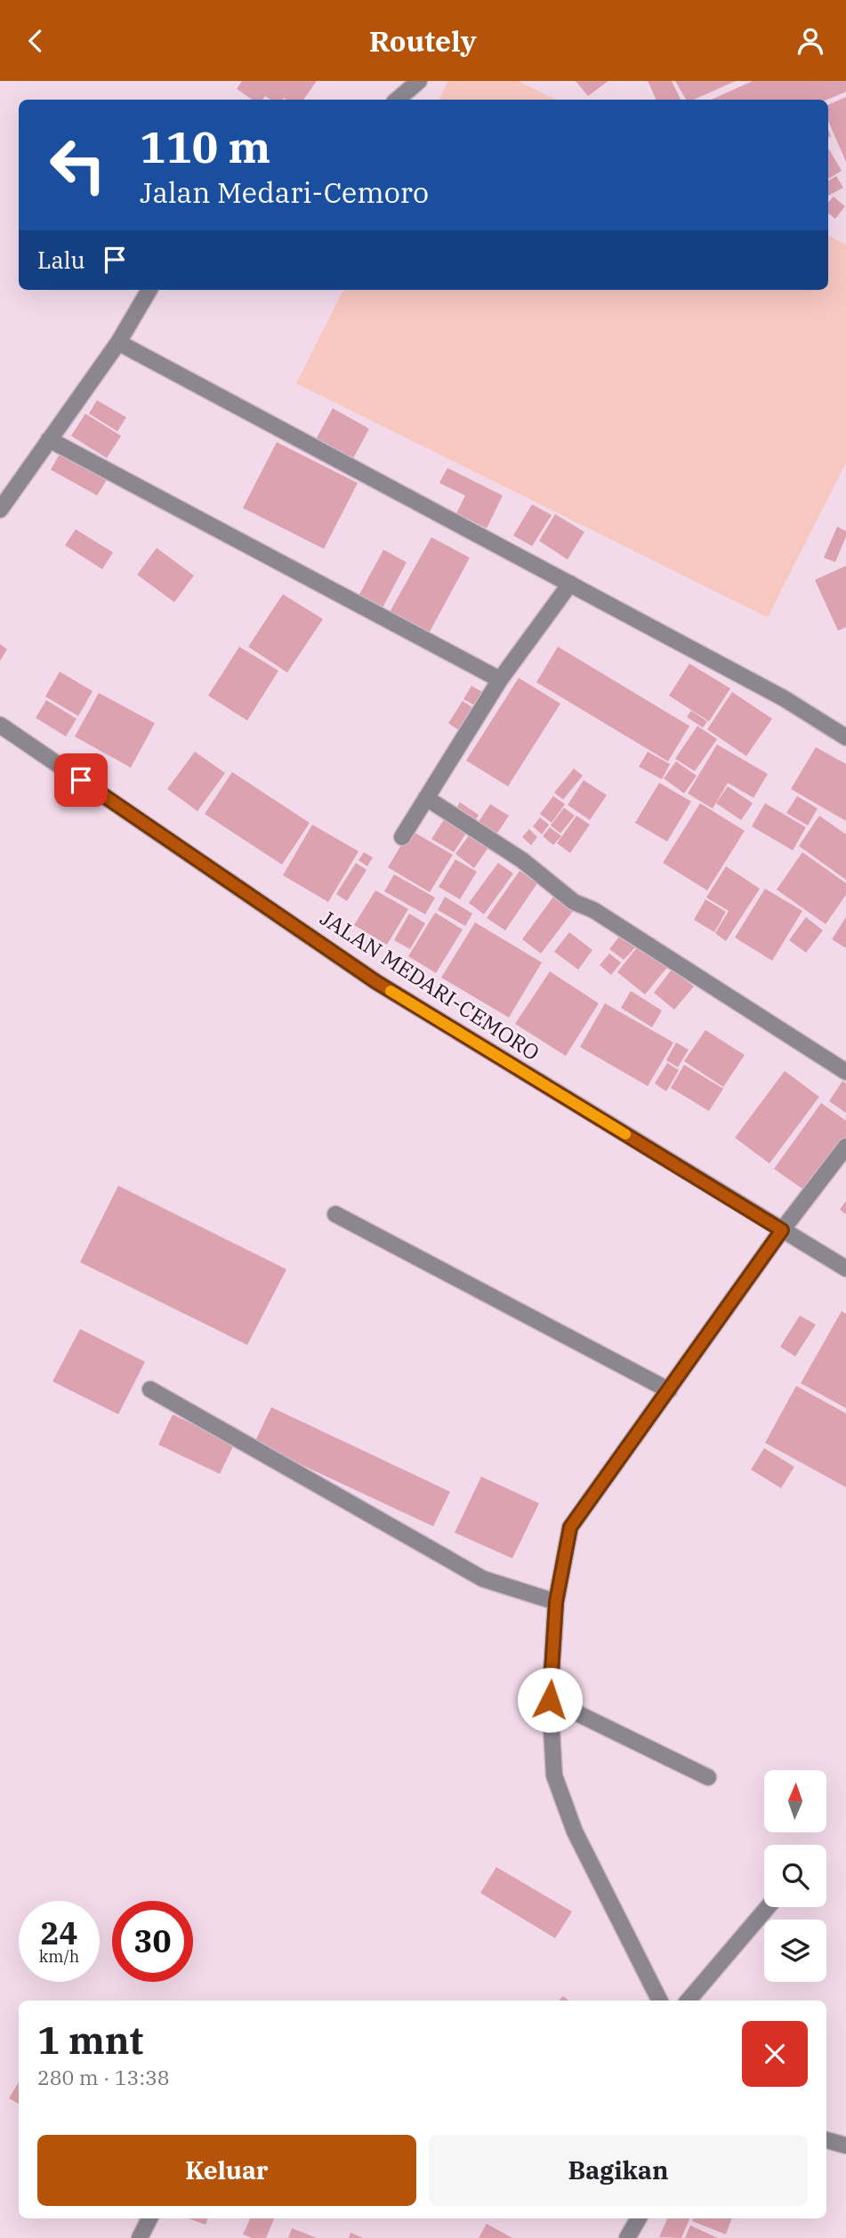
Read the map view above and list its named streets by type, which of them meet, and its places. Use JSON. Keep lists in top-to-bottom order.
{
  "streets": {
    "street": ["JALAN MEDARI-CEMORO"]
  },
  "north": "top",
  "page": {
    "header": "Routely",
    "turn": ["110 m", "Jalan Medari-Cemoro"],
    "then": "Lalu",
    "speed": "24 km/h",
    "limit": "30",
    "heading": ["1 mnt", "280 m · 13:38"],
    "buttons": ["Keluar", "Bagikan"]
  }
}
